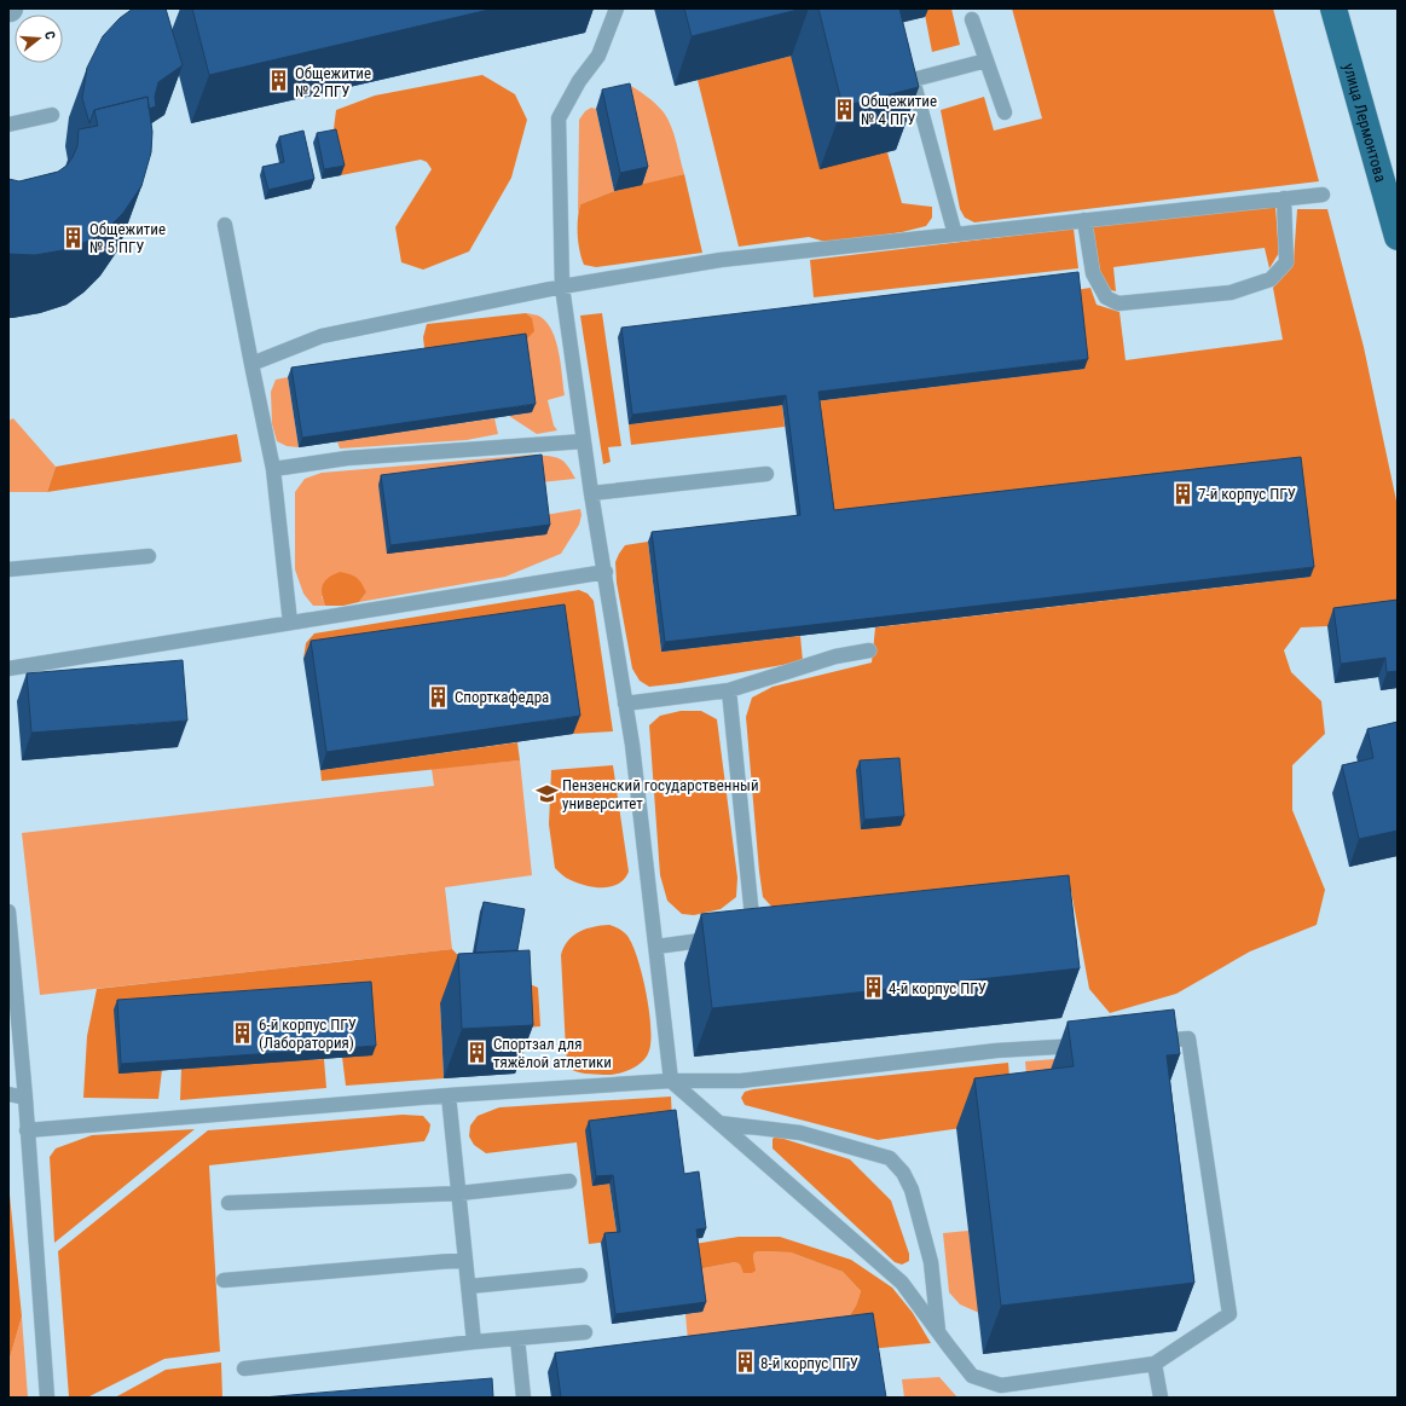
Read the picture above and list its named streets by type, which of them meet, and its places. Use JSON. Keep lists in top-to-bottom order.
{
  "streets": {
    "main road": ["улица Лермонтова"]
  },
  "places": {
    "building": [
      "Общежитие № 2 ПГУ",
      "Общежитие № 4 ПГУ",
      "Общежитие № 5 ПГУ",
      "7-й корпус ПГУ",
      "Спорткафедра",
      "4-й корпус ПГУ",
      "6-й корпус ПГУ (Лаборатория)",
      "Спортзал для тяжёлой атлетики",
      "8-й корпус ПГУ"
    ],
    "school or university": ["Пензенский государственный университет"]
  },
  "north": "right"
}
